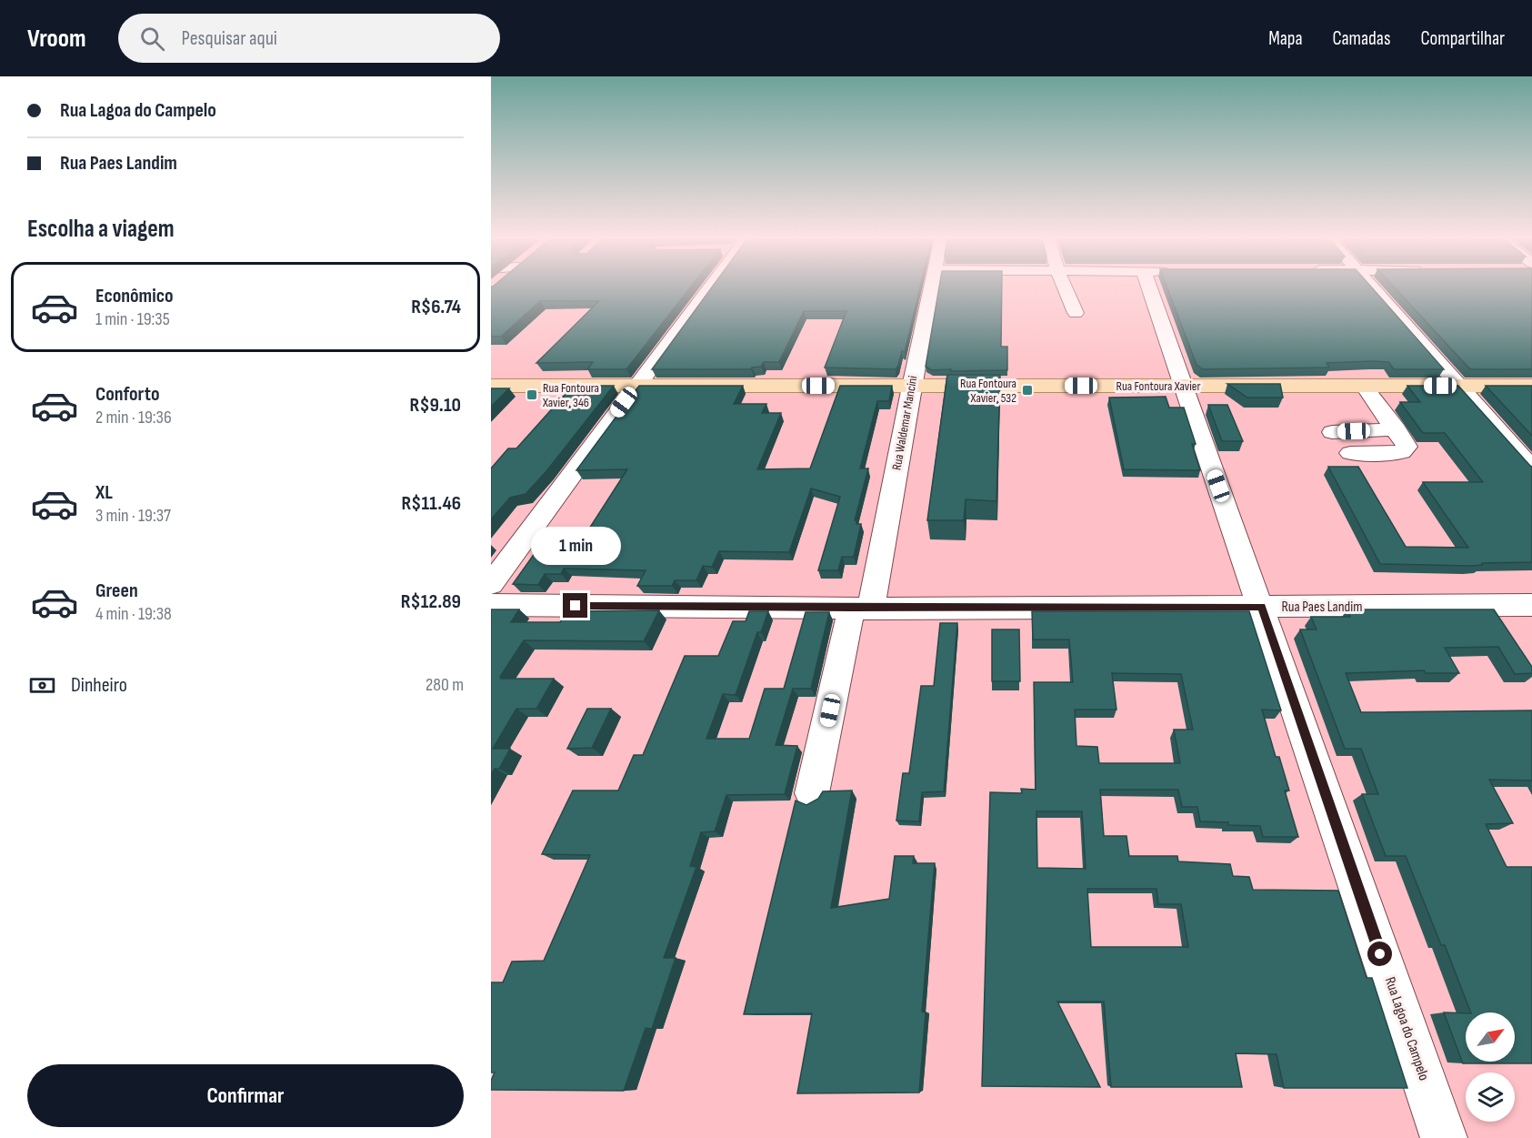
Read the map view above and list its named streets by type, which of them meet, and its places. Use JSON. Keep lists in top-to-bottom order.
{
  "streets": {
    "main road": ["Rua Fontoura Xavier"],
    "street": ["Rua Waldemar Mancini", "Rua Paes Landim", "Rua Lagoa do Campelo"]
  },
  "crossings": [
    ["Rua Fontoura Xavier", "Rua Waldemar Mancini"],
    ["Rua Fontoura Xavier", "Rua Lagoa do Campelo"],
    ["Rua Waldemar Mancini", "Rua Paes Landim"],
    ["Rua Paes Landim", "Rua Lagoa do Campelo"]
  ],
  "places": {
    "transit": ["Rua Fontoura Xavier, 532", "Rua Fontoura Xavier, 346"]
  },
  "north": "top right",
  "page": {
    "header": "Vroom",
    "search": "Pesquisar aqui",
    "nav": ["Mapa", "Camadas", "Compartilhar"],
    "banner": ["Rua Lagoa do Campelo", "Rua Paes Landim"],
    "heading": "Escolha a viagem",
    "list": [
      {
        "name": "Econômico",
        "note": "1 min · 19:35",
        "value": "R$6.74"
      },
      {
        "name": "Conforto",
        "note": "2 min · 19:36",
        "value": "R$9.10"
      },
      {
        "name": "XL",
        "note": "3 min · 19:37",
        "value": "R$11.46"
      },
      {
        "name": "Green",
        "note": "4 min · 19:38",
        "value": "R$12.89"
      }
    ],
    "bubble": "1 min",
    "pay": ["Dinheiro", "280 m"],
    "buttons": "Confirmar"
  }
}
